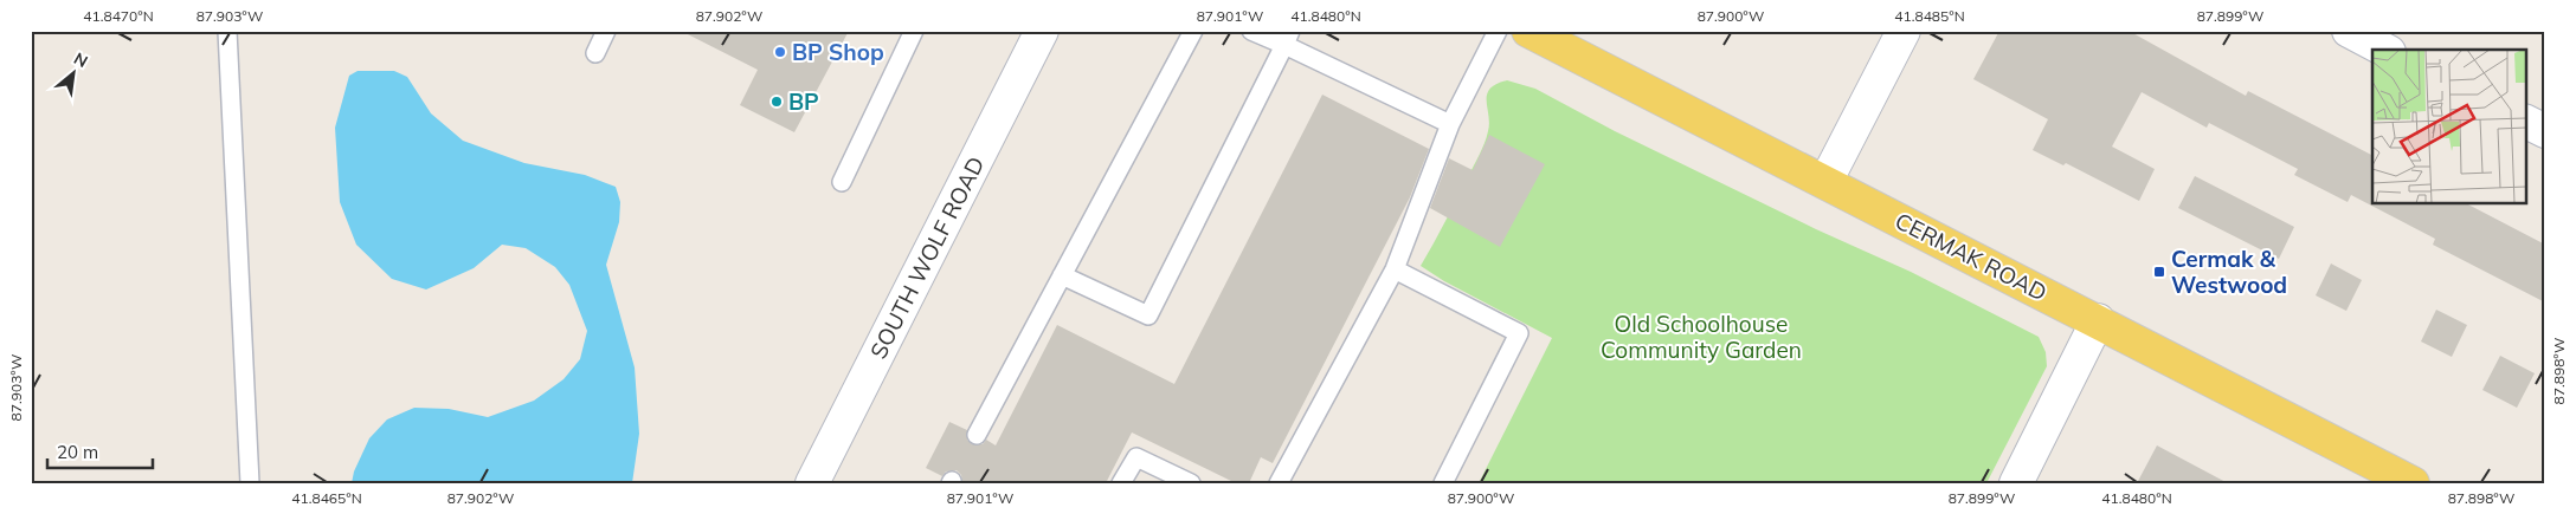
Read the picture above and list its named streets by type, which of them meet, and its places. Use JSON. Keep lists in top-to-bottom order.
{
  "streets": {
    "main road": ["CERMAK ROAD", "SOUTH WOLF ROAD"]
  },
  "parks": ["Old Schoolhouse Community Garden"],
  "places": {
    "other": ["BP Shop", "BP"],
    "transit": ["Cermak & Westwood"]
  },
  "scale_bar": "20 m",
  "north": "top right",
  "coordinates": [
    "41.8470°N",
    "87.903°W",
    "87.902°W",
    "87.901°W",
    "41.8480°N",
    "87.900°W",
    "41.8485°N",
    "87.899°W",
    "87.898°W",
    "41.8465°N"
  ]
}
